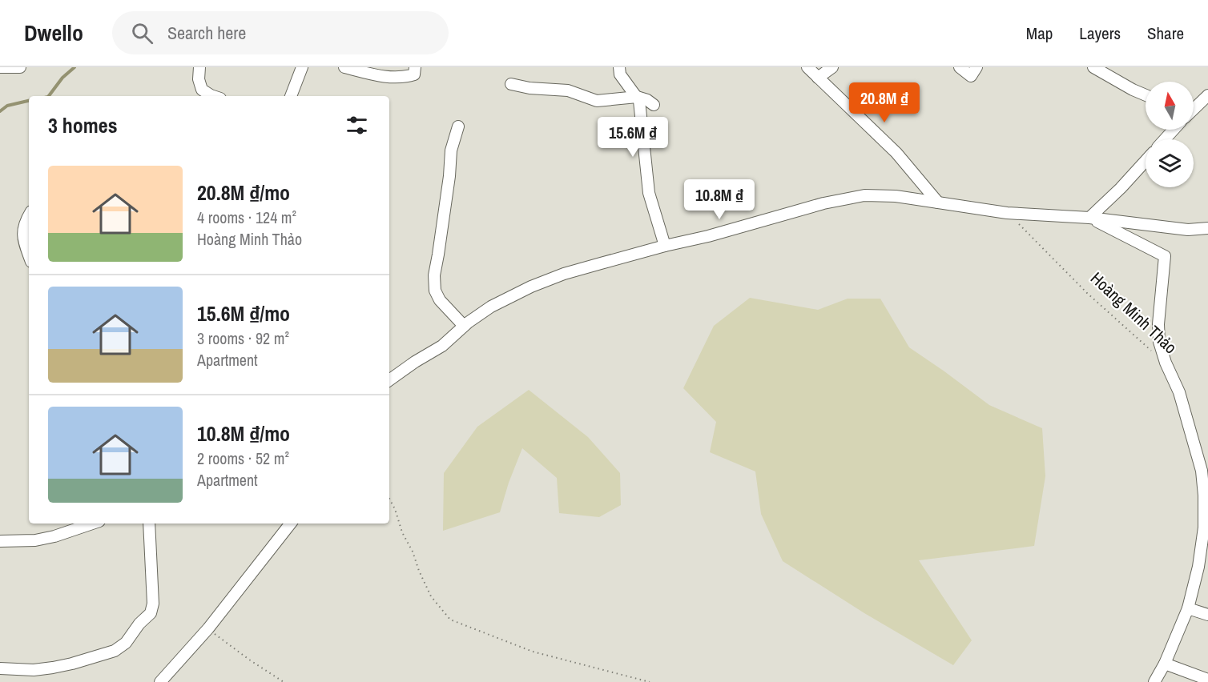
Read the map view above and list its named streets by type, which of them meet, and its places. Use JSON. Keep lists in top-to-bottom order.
{
  "streets": {
    "street": ["Hoàng Minh Thảo"]
  },
  "north": "top",
  "page": {
    "header": "Dwello",
    "search": "Search here",
    "nav": ["Map", "Layers", "Share"],
    "price": ["20.8M ₫", "15.6M ₫", "10.8M ₫"],
    "heading": "3 homes",
    "list": [
      {
        "name": "20.8M ₫/mo",
        "note": "4 rooms · 124 m² · Hoàng Minh Thảo"
      },
      {
        "name": "15.6M ₫/mo",
        "note": "3 rooms · 92 m² · Apartment"
      },
      {
        "name": "10.8M ₫/mo",
        "note": "2 rooms · 52 m² · Apartment"
      }
    ]
  }
}
